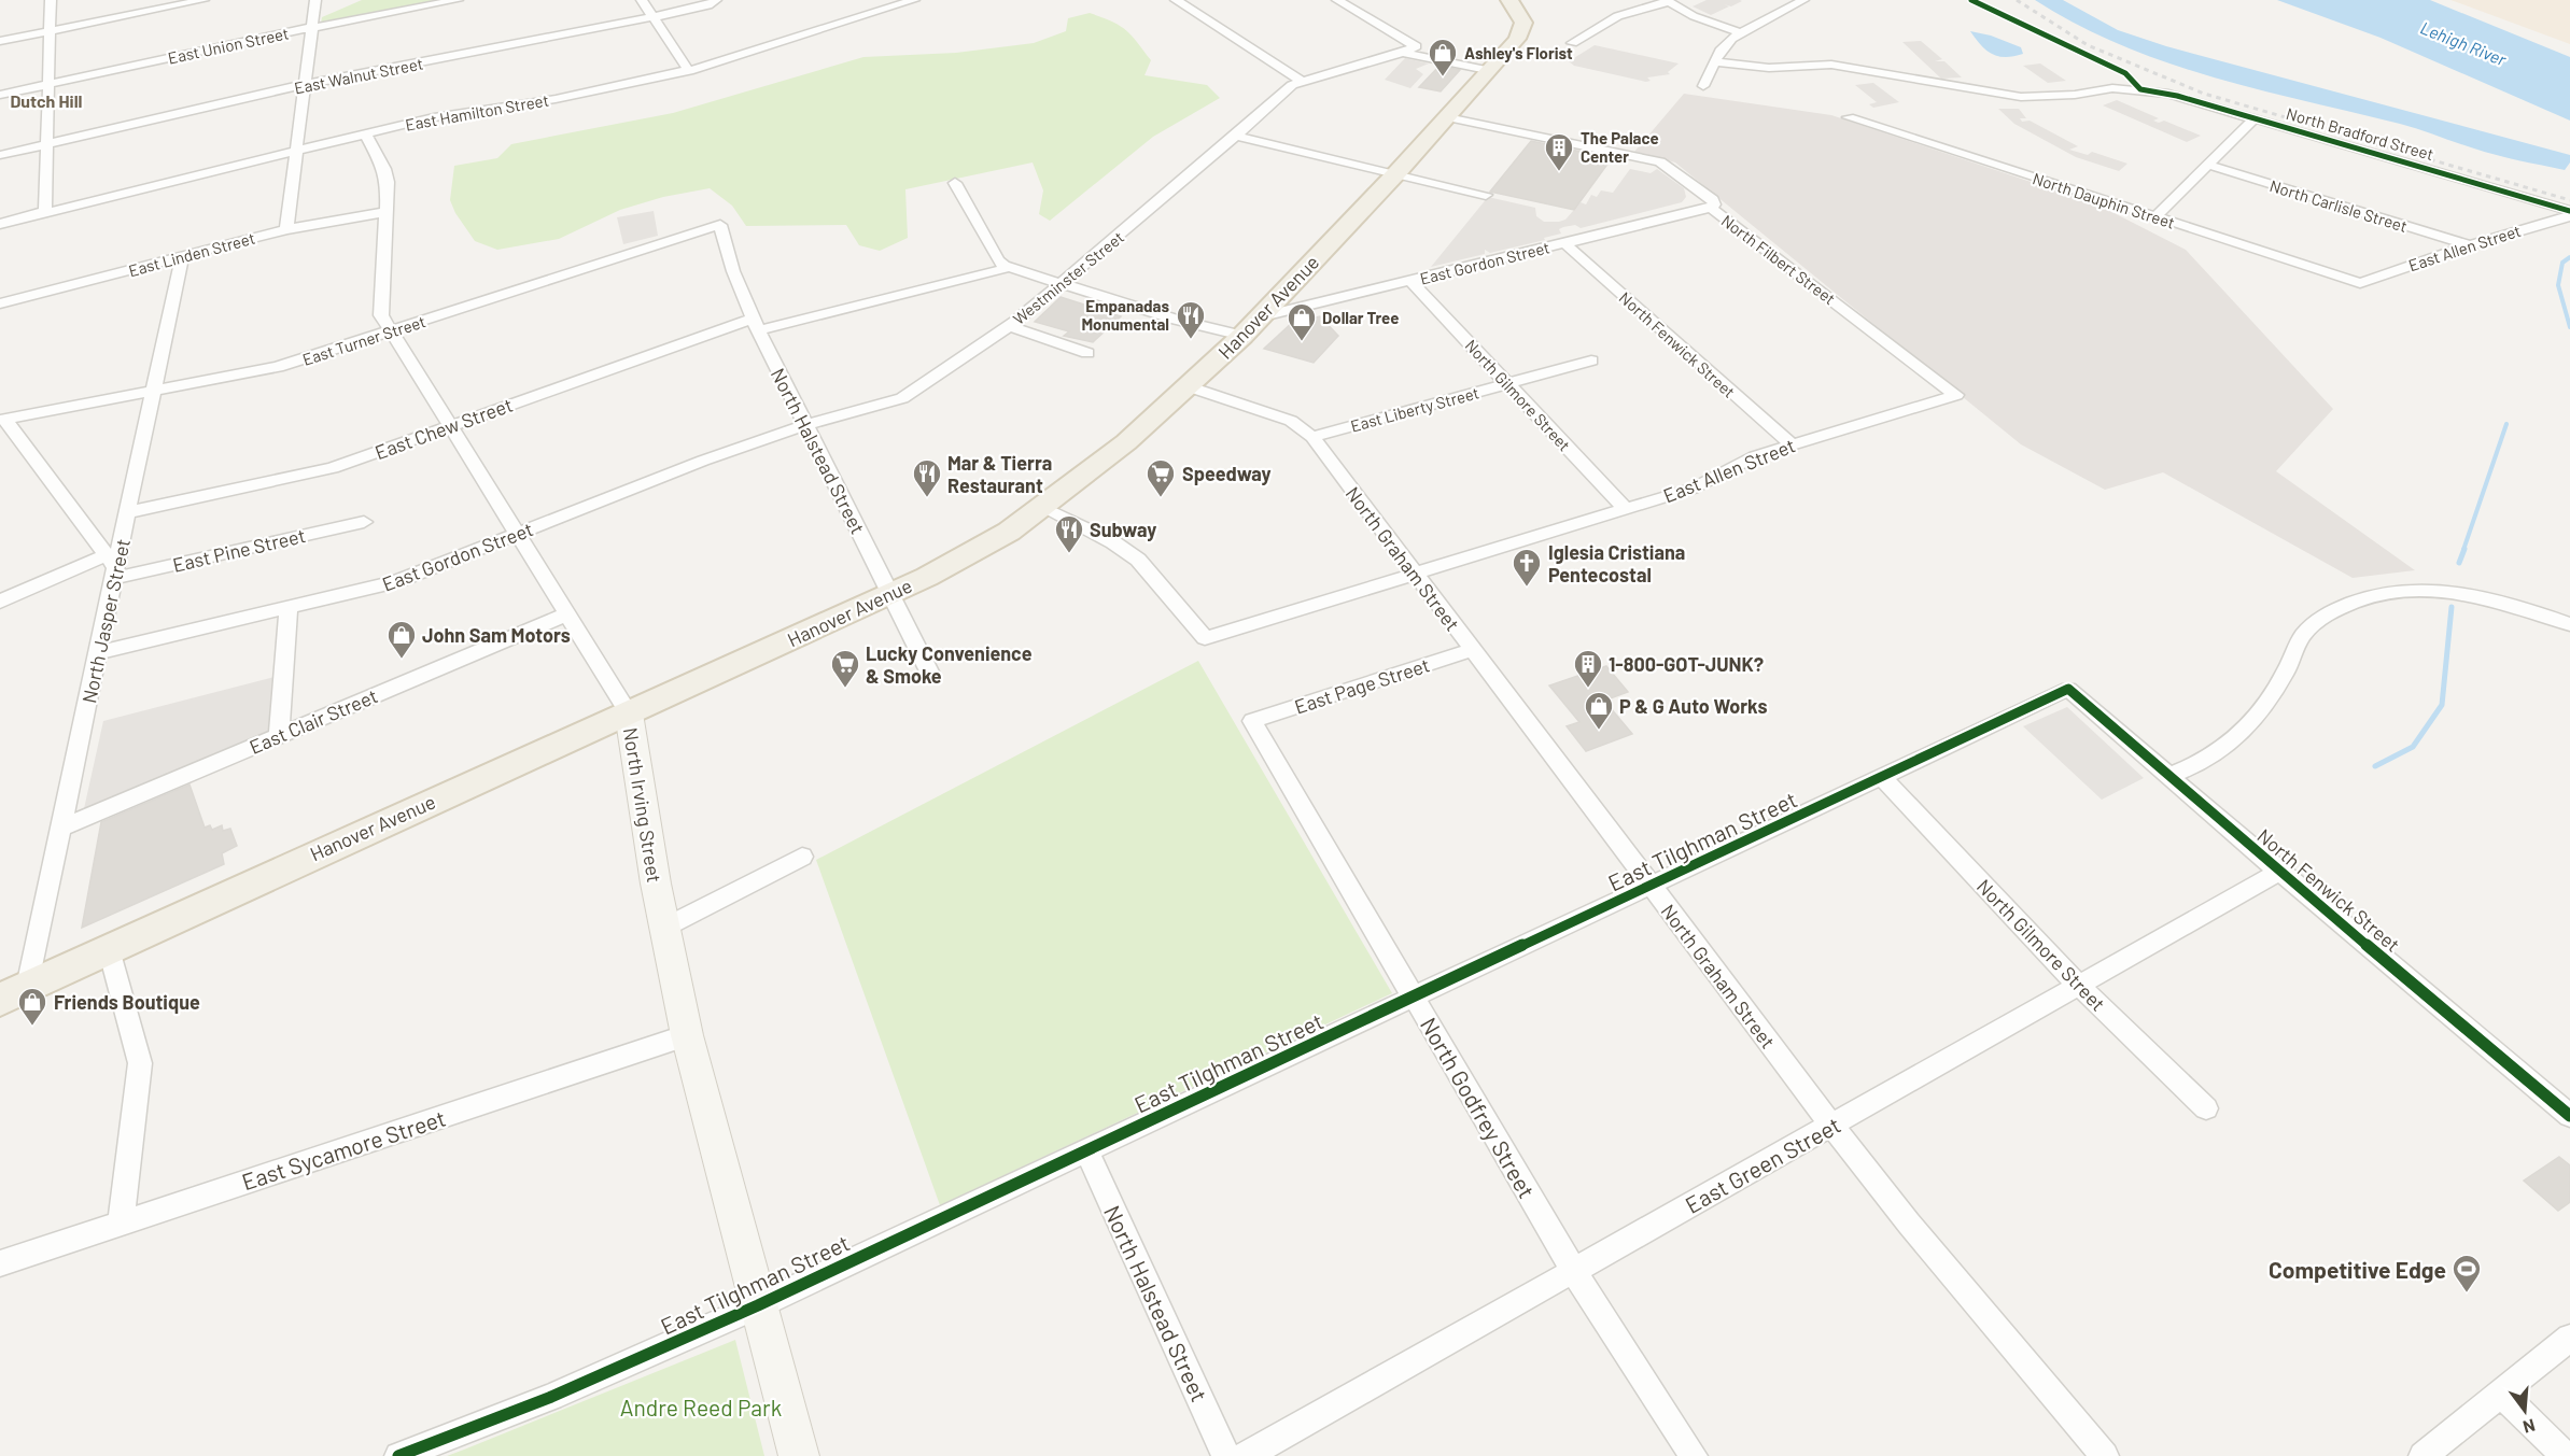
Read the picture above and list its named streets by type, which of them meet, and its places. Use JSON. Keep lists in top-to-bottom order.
{
  "streets": {
    "main road": ["Hanover Avenue", "North Irving Street"],
    "street": [
      "East Union Street",
      "East Walnut Street",
      "East Hamilton Street",
      "North Bradford Street",
      "North Dauphin Street",
      "North Carlisle Street",
      "East Allen Street",
      "East Linden Street",
      "North Filbert Street",
      "East Gordon Street",
      "Westminster Street",
      "East Turner Street",
      "North Fenwick Street",
      "North Gilmore Street",
      "East Liberty Street",
      "East Chew Street",
      "North Halstead Street",
      "East Pine Street",
      "North Graham Street",
      "North Jasper Street",
      "East Page Street",
      "East Clair Street",
      "East Tilghman Street",
      "North Godfrey Street",
      "East Sycamore Street",
      "East Green Street"
    ]
  },
  "crossings": [
    ["East Hamilton Street", "North Irving Street"],
    ["North Bradford Street", "East Allen Street"],
    ["North Dauphin Street", "East Allen Street"],
    ["North Carlisle Street", "East Allen Street"],
    ["East Allen Street", "North Filbert Street"],
    ["East Allen Street", "Hanover Avenue"],
    ["East Allen Street", "North Fenwick Street"],
    ["East Allen Street", "North Gilmore Street"],
    ["East Allen Street", "North Graham Street"],
    ["East Linden Street", "North Jasper Street"],
    ["East Linden Street", "North Irving Street"],
    ["North Filbert Street", "East Gordon Street"],
    ["North Filbert Street", "Hanover Avenue"],
    ["East Gordon Street", "Westminster Street"],
    ["East Gordon Street", "Hanover Avenue"],
    ["East Gordon Street", "North Fenwick Street"],
    ["East Gordon Street", "North Gilmore Street"],
    ["East Gordon Street", "North Halstead Street"],
    ["East Gordon Street", "North Jasper Street"],
    ["East Gordon Street", "North Irving Street"],
    ["Westminster Street", "North Halstead Street"],
    ["Hanover Avenue", "North Halstead Street"],
    ["Hanover Avenue", "North Graham Street"],
    ["Hanover Avenue", "North Jasper Street"],
    ["Hanover Avenue", "North Irving Street"],
    ["East Turner Street", "North Halstead Street"],
    ["East Turner Street", "North Jasper Street"],
    ["East Turner Street", "North Irving Street"],
    ["North Fenwick Street", "East Tilghman Street"],
    ["North Fenwick Street", "East Green Street"],
    ["North Gilmore Street", "East Liberty Street"],
    ["North Gilmore Street", "East Tilghman Street"],
    ["North Gilmore Street", "East Green Street"],
    ["East Liberty Street", "North Graham Street"],
    ["East Chew Street", "North Halstead Street"],
    ["East Chew Street", "North Jasper Street"],
    ["East Chew Street", "North Irving Street"],
    ["North Halstead Street", "East Tilghman Street"],
    ["East Pine Street", "North Jasper Street"],
    ["North Graham Street", "East Page Street"],
    ["North Graham Street", "East Tilghman Street"],
    ["North Graham Street", "East Green Street"],
    ["North Jasper Street", "East Clair Street"],
    ["East Page Street", "North Godfrey Street"],
    ["East Clair Street", "North Irving Street"],
    ["North Irving Street", "East Tilghman Street"],
    ["North Irving Street", "East Sycamore Street"],
    ["East Tilghman Street", "North Godfrey Street"],
    ["North Godfrey Street", "East Green Street"]
  ],
  "districts": ["Dutch Hill"],
  "water": ["Lehigh River"],
  "parks": ["Andre Reed Park"],
  "places": {
    "shop": [
      "Ashley's Florist",
      "Dollar Tree",
      "John Sam Motors",
      "P & G Auto Works",
      "Friends Boutique"
    ],
    "building": ["The Palace Center", "1-800-GOT-JUNK?"],
    "restaurant": ["Empanadas Monumental", "Mar & Tierra Restaurant", "Subway"],
    "supermarket": ["Speedway", "Lucky Convenience & Smoke"],
    "church": ["Iglesia Cristiana Pentecostal"],
    "sports": ["Competitive Edge"]
  },
  "north": "bottom"
}
